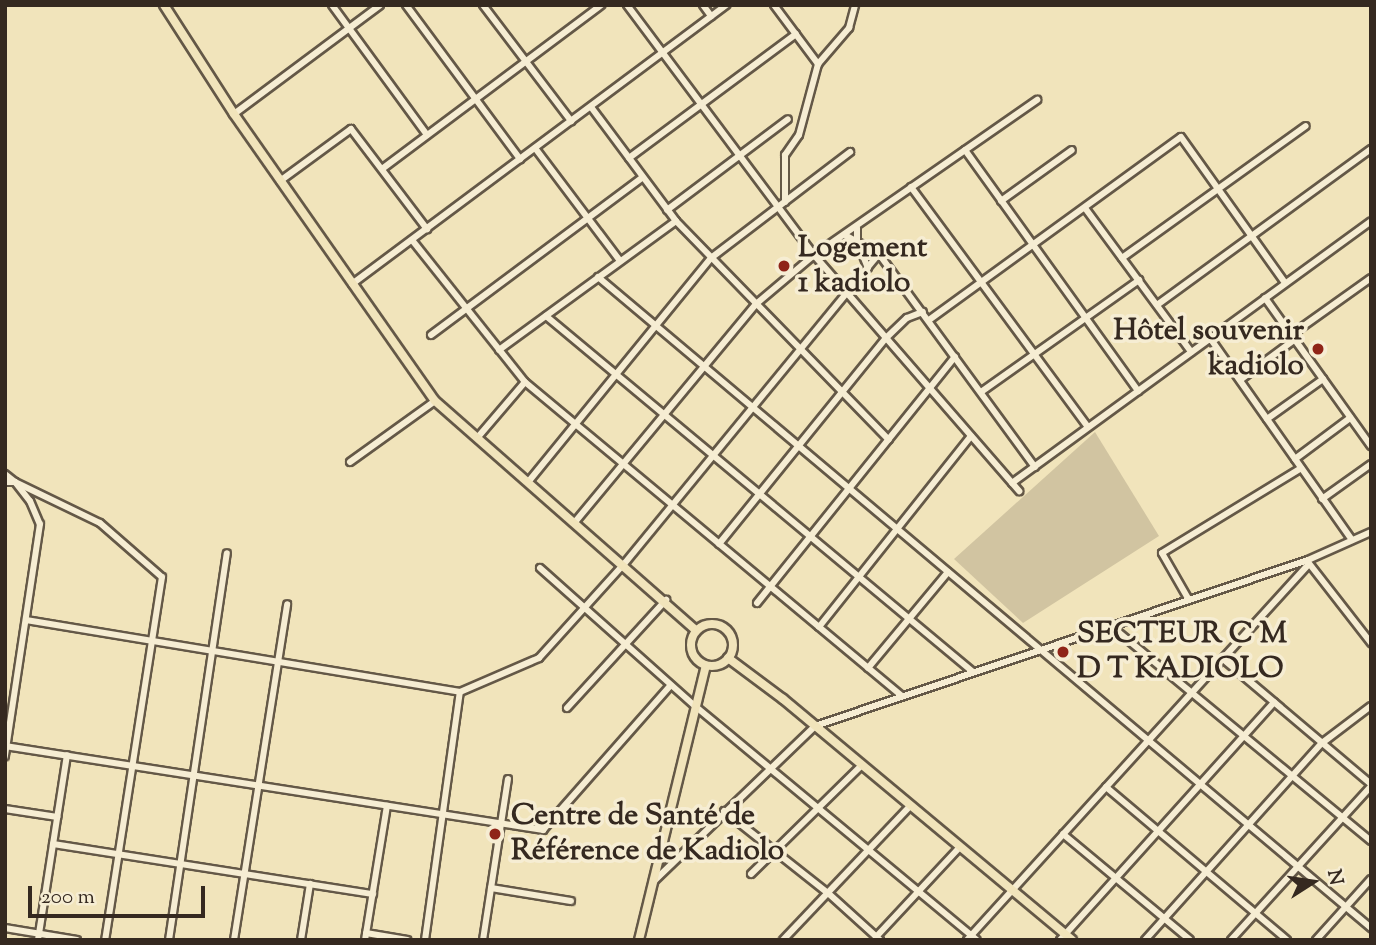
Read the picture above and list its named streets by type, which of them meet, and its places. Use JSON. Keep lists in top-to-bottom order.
{
  "places": [
    "Logement 1 kadiolo",
    "Hôtel souvenir kadiolo",
    "SECTEUR C M D T KADIOLO",
    "Centre de Santé de Référence de Kadiolo"
  ],
  "scale_bar": "200 m",
  "north": "right"
}
